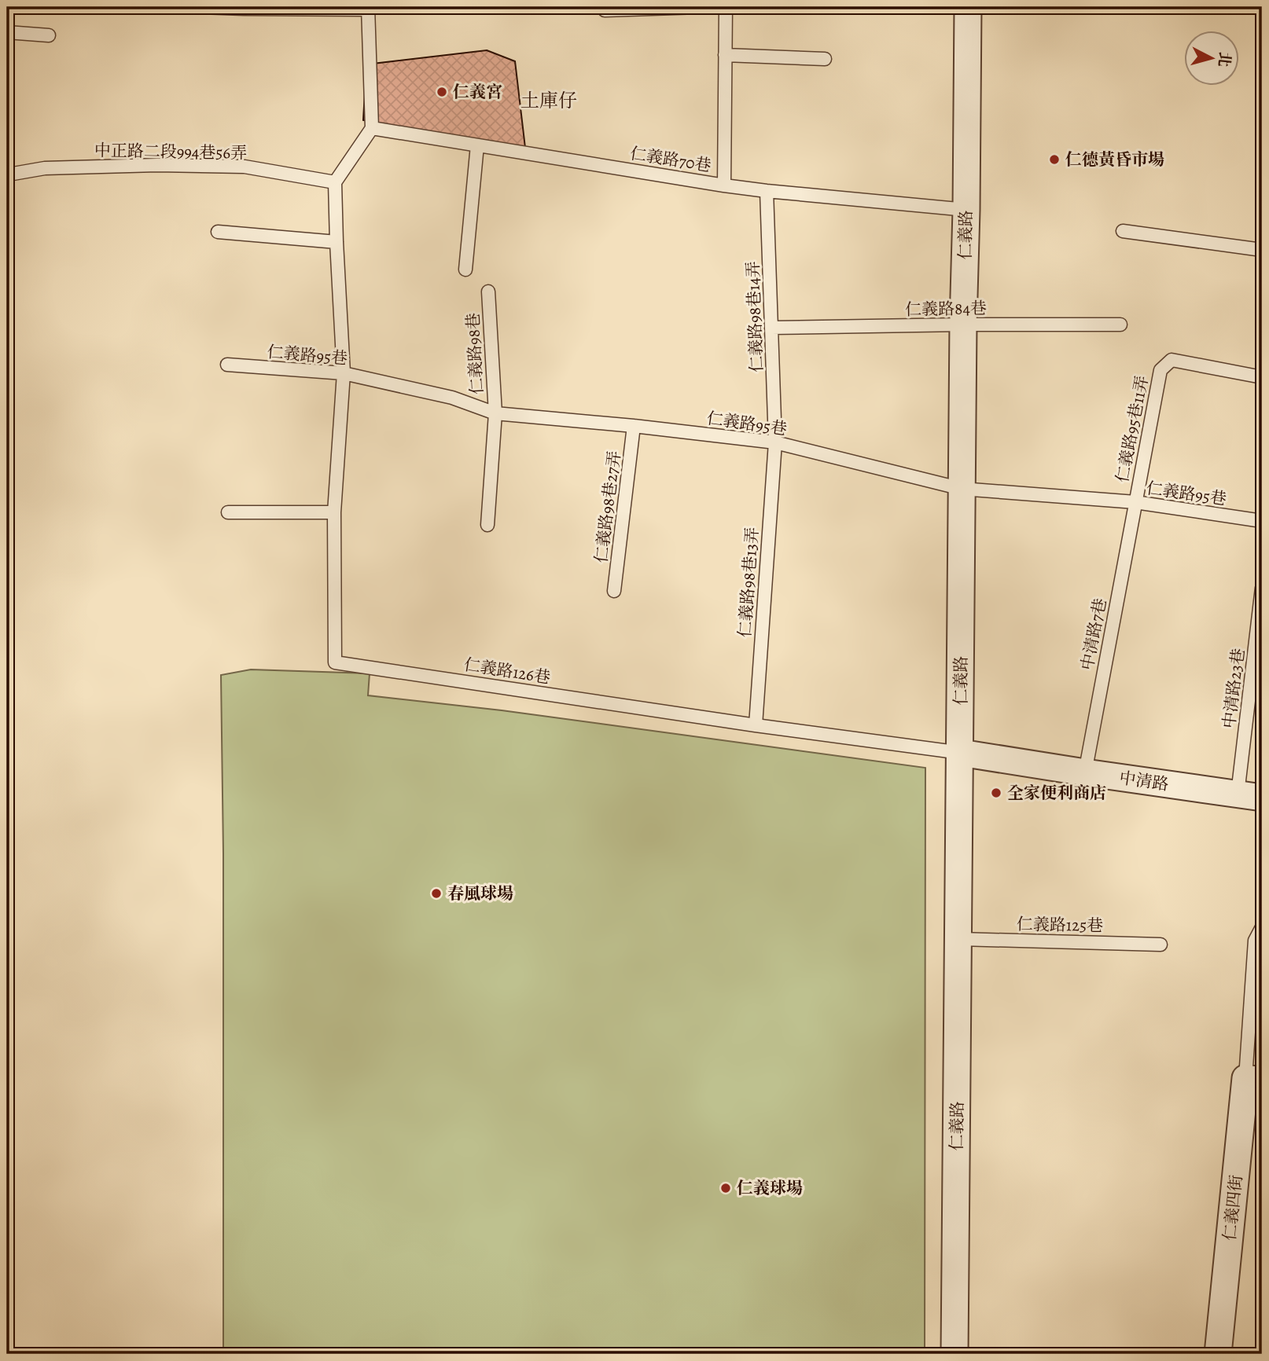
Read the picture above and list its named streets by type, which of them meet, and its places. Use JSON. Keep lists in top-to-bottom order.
{
  "streets": {
    "street": ["仁義路", "中清路", "仁義四街"],
    "lane": [
      "中正路二段994巷56弄",
      "仁義路70巷",
      "仁義路84巷",
      "仁義路98巷14弄",
      "仁義路98巷",
      "仁義路95巷",
      "仁義路95巷11弄",
      "仁義路98巷27弄",
      "仁義路98巷13弄",
      "中清路7巷",
      "仁義路126巷",
      "中清路23巷",
      "仁義路125巷"
    ]
  },
  "crossings": [
    ["中正路二段994巷56弄", "仁義路126巷"],
    ["仁義路70巷", "仁義路"],
    ["仁義路70巷", "仁義路98巷14弄"],
    ["仁義路", "仁義路84巷"],
    ["仁義路", "仁義路95巷"],
    ["仁義路", "仁義路126巷"],
    ["仁義路", "中清路"],
    ["仁義路", "仁義路125巷"],
    ["仁義路84巷", "仁義路98巷14弄"],
    ["仁義路98巷14弄", "仁義路95巷"],
    ["仁義路98巷14弄", "仁義路98巷13弄"],
    ["仁義路98巷", "仁義路95巷"],
    ["仁義路95巷", "仁義路95巷11弄"],
    ["仁義路95巷", "仁義路98巷27弄"],
    ["仁義路95巷", "仁義路98巷13弄"],
    ["仁義路95巷", "中清路7巷"],
    ["仁義路95巷", "仁義路126巷"],
    ["仁義路95巷11弄", "中清路7巷"],
    ["仁義路98巷13弄", "仁義路126巷"],
    ["中清路7巷", "中清路"],
    ["仁義路126巷", "中清路"],
    ["中清路23巷", "中清路"]
  ],
  "districts": ["土庫仔"],
  "places": [
    "仁義宮",
    "仁德黃昏市場",
    "全家便利商店",
    "春風球場",
    "仁義球場"
  ],
  "north": "right"
}
